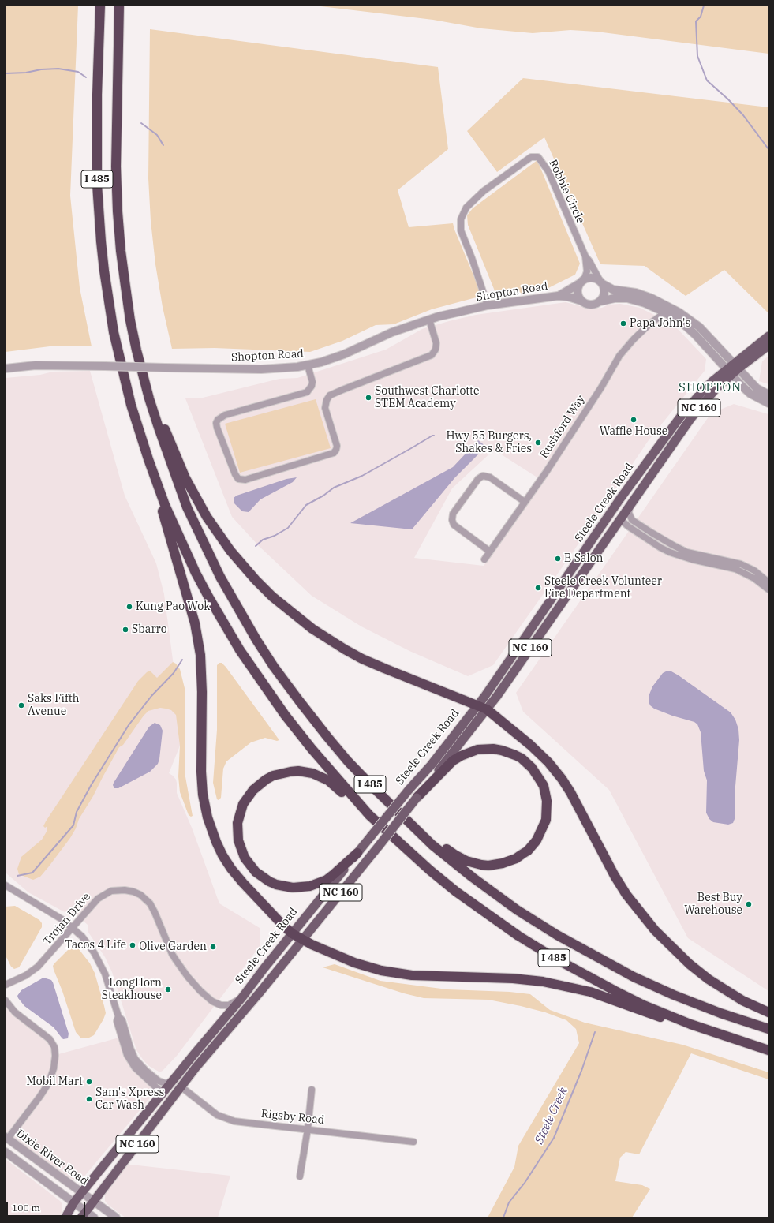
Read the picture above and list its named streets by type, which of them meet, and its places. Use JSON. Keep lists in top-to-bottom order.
{
  "streets": {
    "highway": ["I 485"],
    "main road": ["NC 160", "Steele Creek Road"],
    "street": [
      "Robbie Circle",
      "Shopton Road",
      "Rushford Way",
      "Trojan Drive",
      "Rigsby Road",
      "Dixie River Road"
    ]
  },
  "crossings": [
    ["Robbie Circle", "Shopton Road"],
    ["Steele Creek Road", "Trojan Drive"],
    ["Steele Creek Road", "Rigsby Road"],
    ["Steele Creek Road", "Dixie River Road"]
  ],
  "districts": ["SHOPTON"],
  "water": ["Steele Creek"],
  "places": [
    "Papa John's",
    "Southwest Charlotte STEM Academy",
    "Waffle House",
    "Hwy 55 Burgers, Shakes & Fries",
    "B Salon",
    "Steele Creek Volunteer Fire Department",
    "Kung Pao Wok",
    "Sbarro",
    "Saks Fifth Avenue",
    "Best Buy Warehouse",
    "Tacos 4 Life",
    "Olive Garden",
    "LongHorn Steakhouse",
    "Mobil Mart",
    "Sam's Xpress Car Wash"
  ],
  "scale_bar": "100 m"
}
